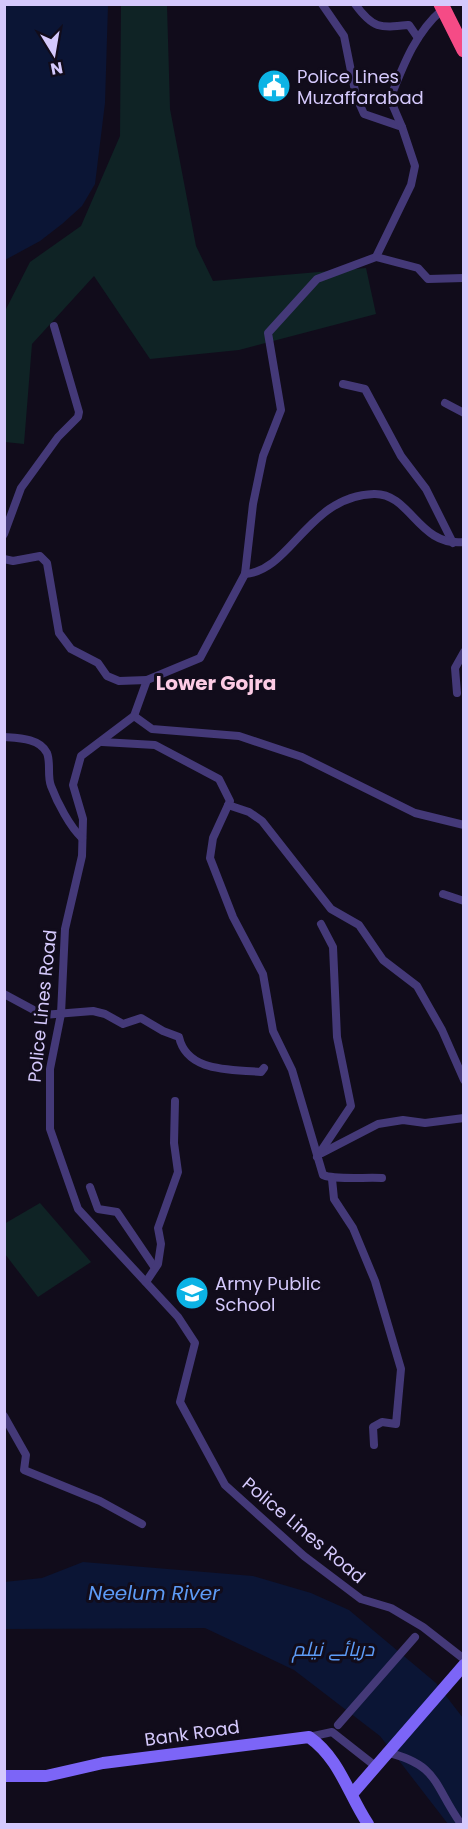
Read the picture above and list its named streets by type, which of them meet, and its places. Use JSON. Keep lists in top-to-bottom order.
{
  "streets": {
    "main road": ["Bank Road"],
    "street": ["Police Lines Road"]
  },
  "districts": ["Lower Gojra"],
  "water": ["Neelum River", "دریائے نیلم"],
  "places": {
    "public building": ["Police Lines Muzaffarabad"],
    "school or university": ["Army Public School"]
  },
  "north": "bottom"
}
